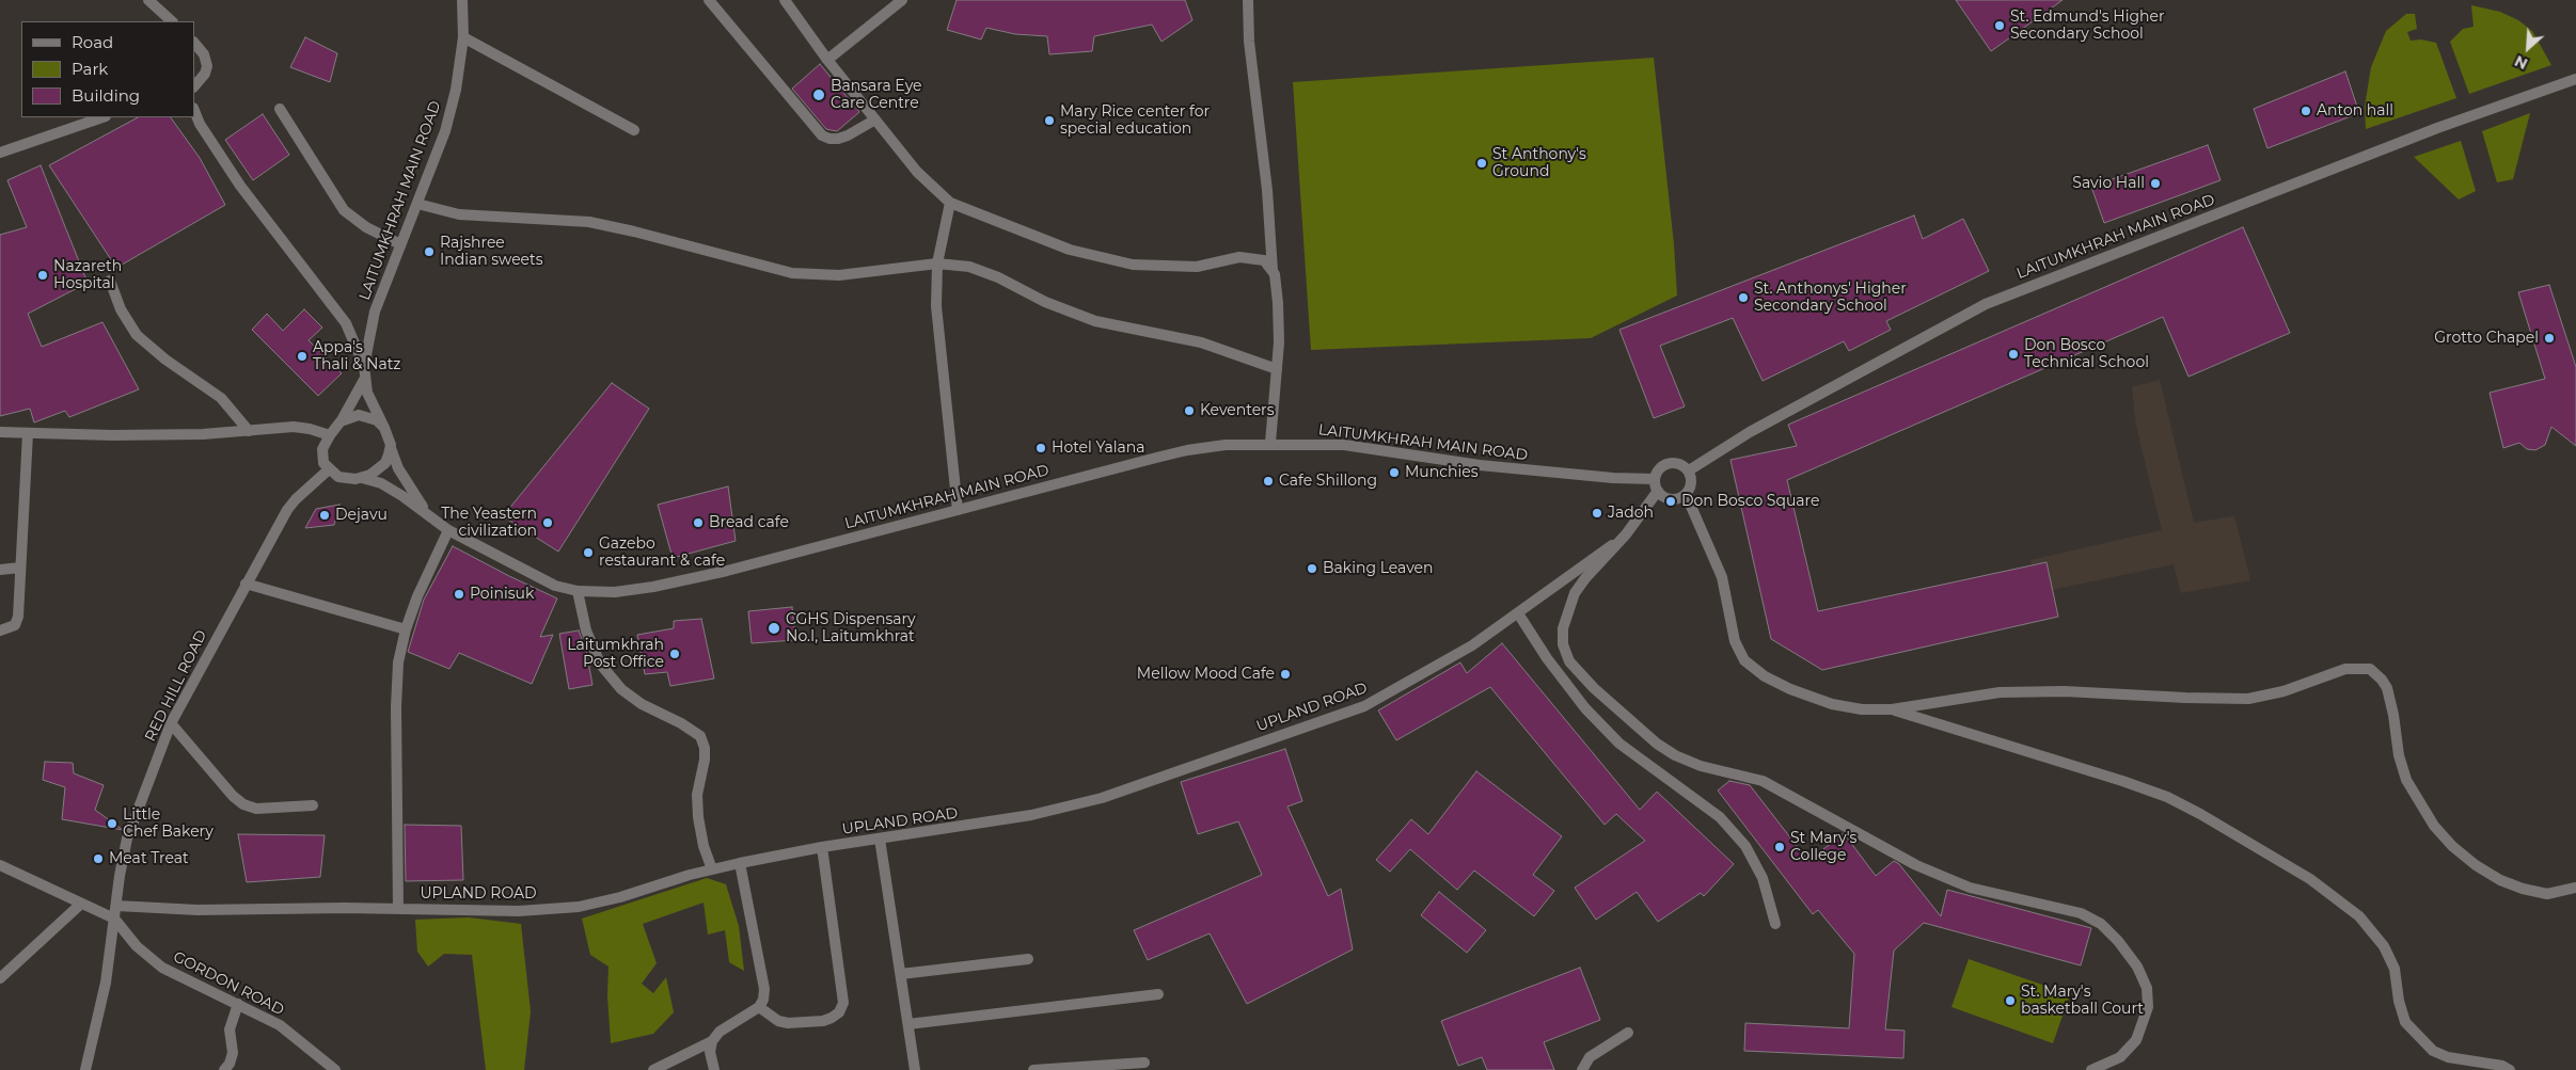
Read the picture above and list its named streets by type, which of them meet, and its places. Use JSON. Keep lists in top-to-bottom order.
{
  "streets": {
    "street": [
      "LAITUMKHRAH MAIN ROAD",
      "RED HILL ROAD",
      "UPLAND ROAD",
      "GORDON ROAD"
    ]
  },
  "crossings": [
    ["RED HILL ROAD", "UPLAND ROAD"],
    ["RED HILL ROAD", "GORDON ROAD"]
  ],
  "places": [
    "St. Edmund's Higher Secondary School",
    "Bansara Eye Care Centre",
    "Anton hall",
    "Mary Rice center for special education",
    "St Anthony's Ground",
    "Savio Hall",
    "Rajshree Indian sweets",
    "Nazareth Hospital",
    "St. Anthonys' Higher Secondary School",
    "Grotto Chapel",
    "Don Bosco Technical School",
    "Appa's Thali & Natz",
    "Keventers",
    "Hotel Yalana",
    "Munchies",
    "Cafe Shillong",
    "Don Bosco Square",
    "Jadoh",
    "Dejavu",
    "The Yeastern civilization",
    "Bread cafe",
    "Gazebo restaurant & cafe",
    "Baking Leaven",
    "Poinisuk",
    "CGHS Dispensary No.I, Laitumkhrat",
    "Laitumkhrah Post Office",
    "Mellow Mood Cafe",
    "Little Chef Bakery",
    "St Mary's College",
    "Meat Treat",
    "St. Mary's basketball Court"
  ],
  "legend": ["Road", "Park", "Building"],
  "north": "bottom left"
}
